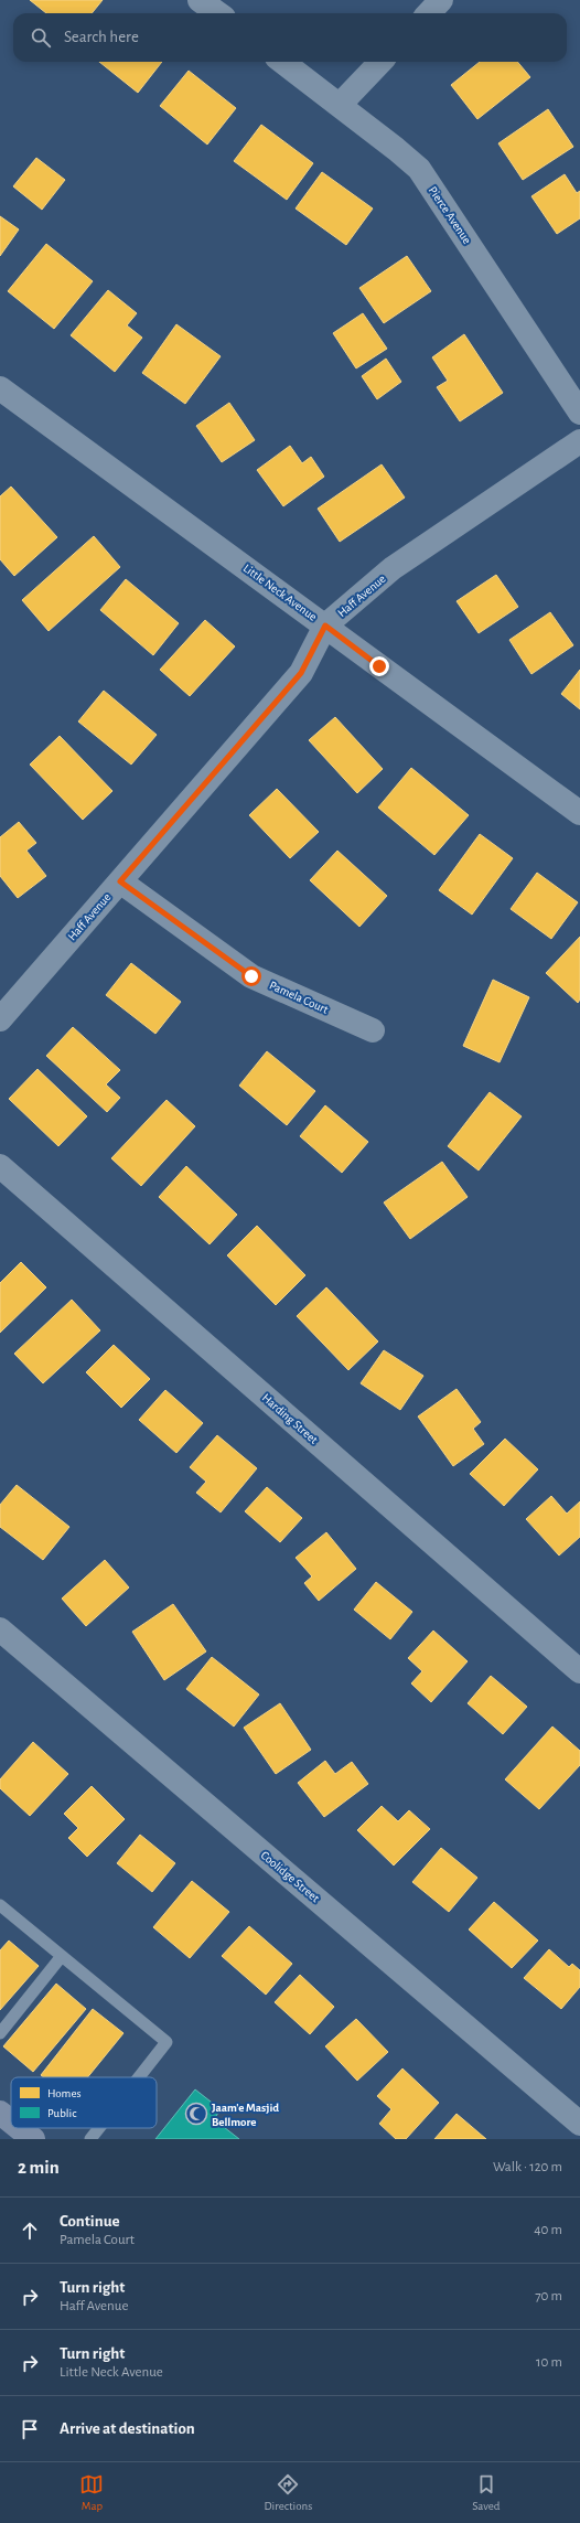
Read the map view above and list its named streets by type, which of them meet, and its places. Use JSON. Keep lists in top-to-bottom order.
{
  "streets": {
    "street": [
      "Pierce Avenue",
      "Little Neck Avenue",
      "Haff Avenue",
      "Pamela Court",
      "Harding Street",
      "Coolidge Street"
    ]
  },
  "crossings": [
    ["Little Neck Avenue", "Haff Avenue"],
    ["Haff Avenue", "Pamela Court"]
  ],
  "places": {
    "mosque": ["Jaam'e Masjid Bellmore"]
  },
  "legend": ["Homes", "Public"],
  "page": {
    "search": "Search here",
    "heading": ["2 min", "Walk · 120 m"],
    "list": [
      ["Continue", "Pamela Court", "40 m"],
      ["Turn right", "Haff Avenue", "70 m"],
      ["Turn right", "Little Neck Avenue", "10 m"],
      "Arrive at destination"
    ],
    "nav": ["Map", "Directions", "Saved"]
  }
}
